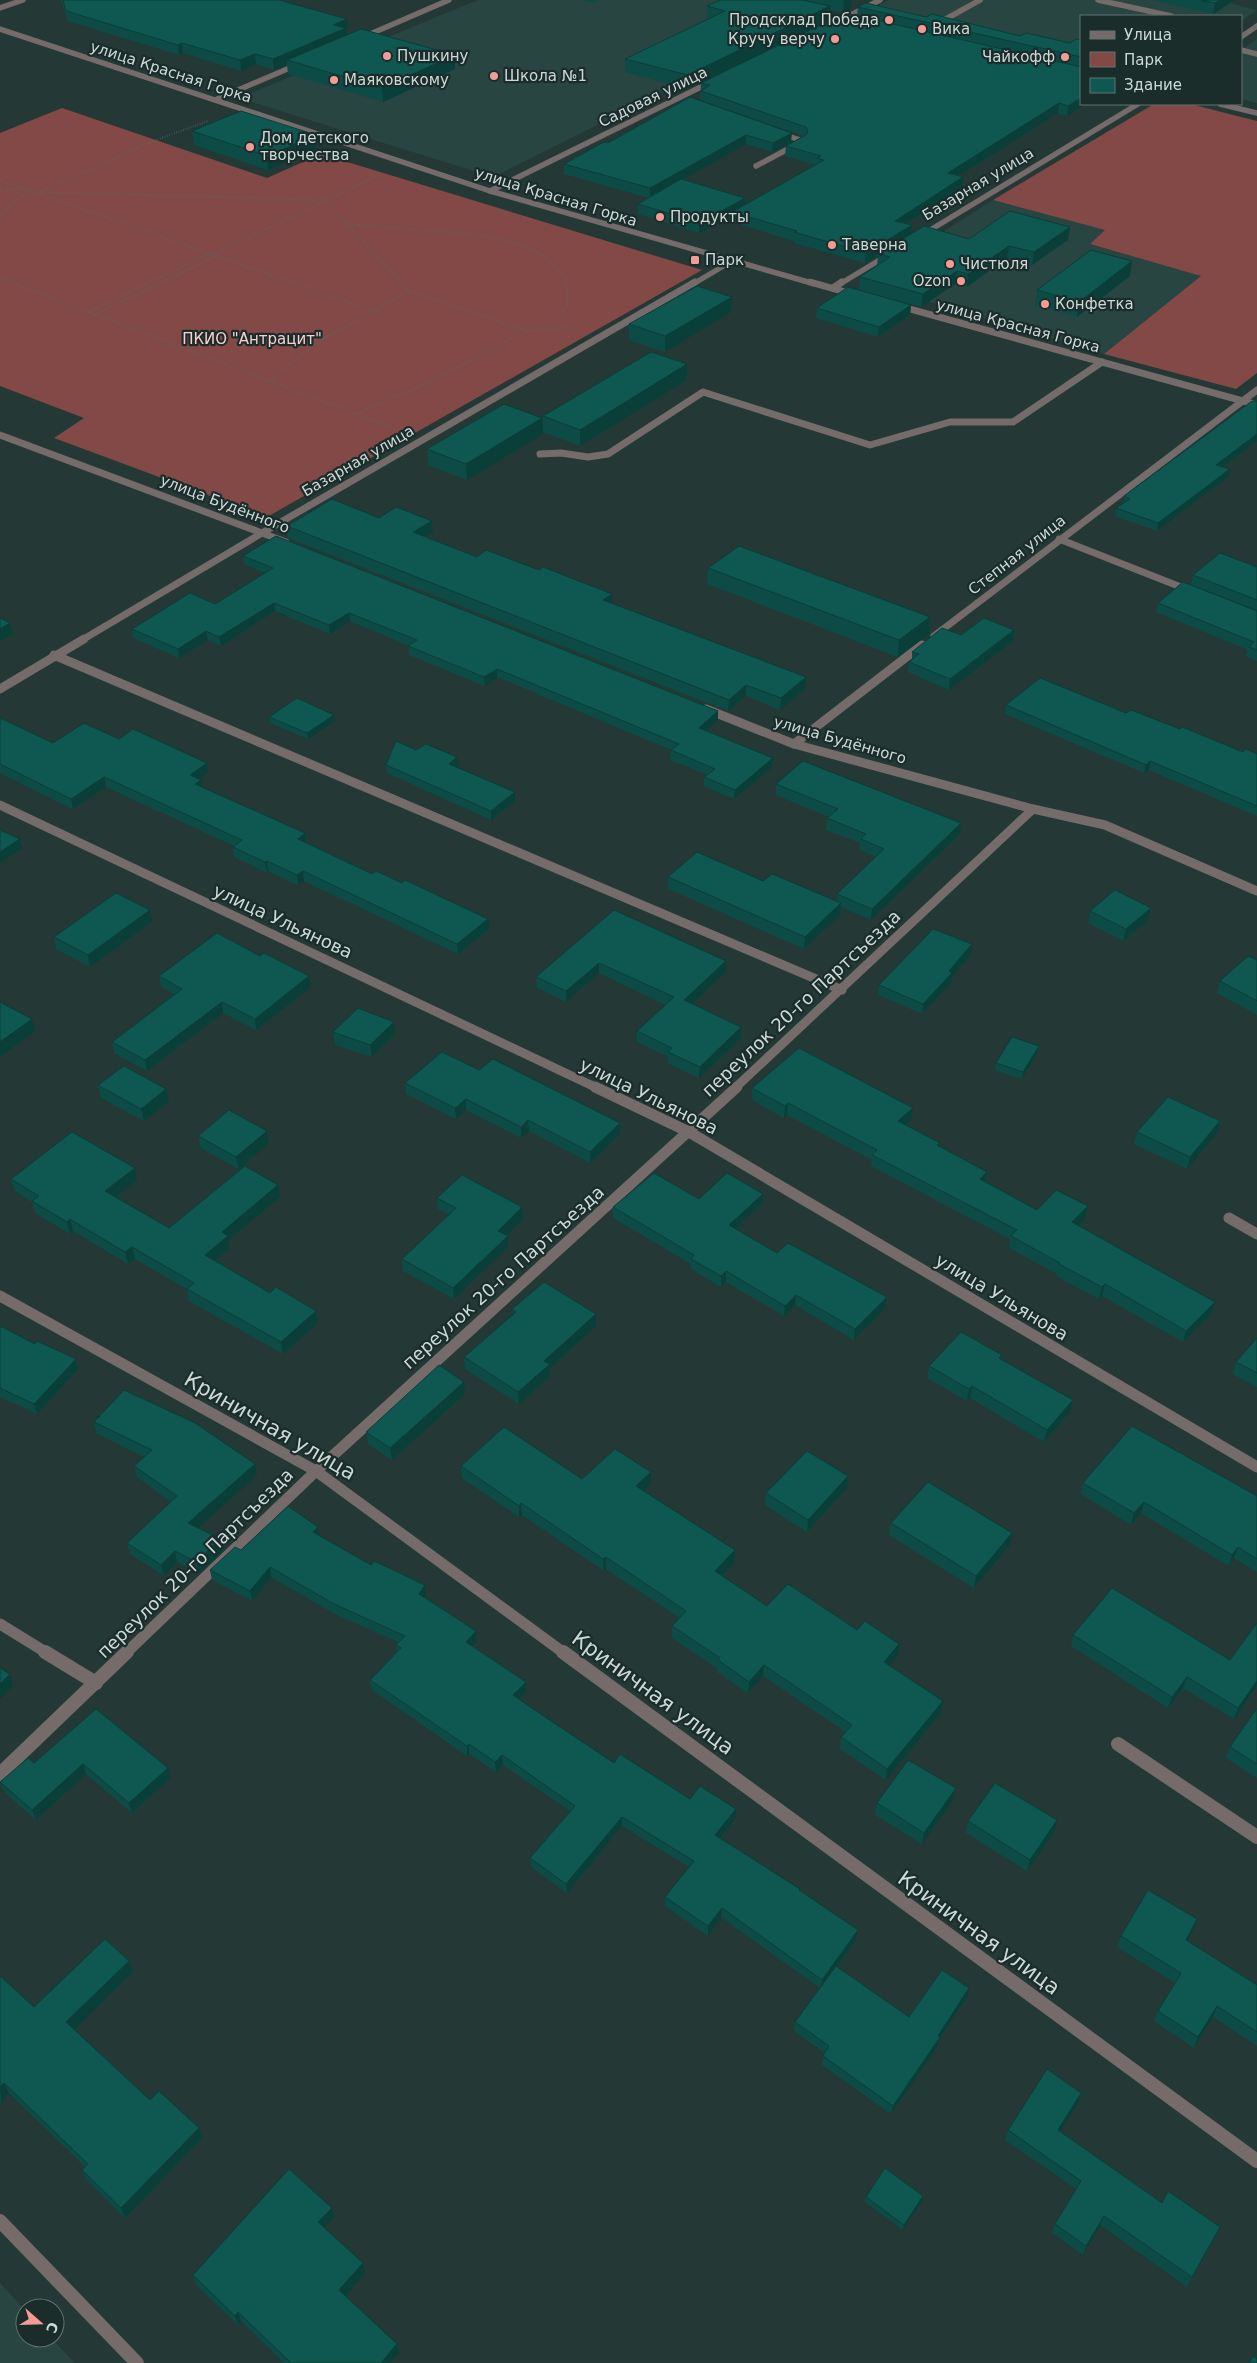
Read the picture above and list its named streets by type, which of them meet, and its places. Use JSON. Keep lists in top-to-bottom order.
{
  "streets": {
    "street": [
      "улица Красная Горка",
      "Садовая улица",
      "Базарная улица",
      "улица Будённого",
      "Степная улица",
      "улица Ульянова",
      "переулок 20-го Партсъезда",
      "Криничная улица"
    ]
  },
  "crossings": [
    ["улица Красная Горка", "Садовая улица"],
    ["улица Красная Горка", "Базарная улица"],
    ["улица Красная Горка", "Степная улица"],
    ["Базарная улица", "улица Будённого"],
    ["улица Будённого", "Степная улица"],
    ["улица Будённого", "переулок 20-го Партсъезда"],
    ["улица Ульянова", "переулок 20-го Партсъезда"],
    ["переулок 20-го Партсъезда", "Криничная улица"]
  ],
  "parks": ["ПКИО \"Антрацит\""],
  "places": {
    "other": [
      "Продсклад Победа",
      "Вика",
      "Кручу верчу",
      "Пушкину",
      "Чайкофф",
      "Школа №1",
      "Маяковскому",
      "Дом детского творчества",
      "Продукты",
      "Таверна",
      "Чистюля",
      "Ozon",
      "Конфетка"
    ],
    "transit": ["Парк"]
  },
  "legend": ["Улица", "Парк", "Здание"],
  "north": "right"
}
